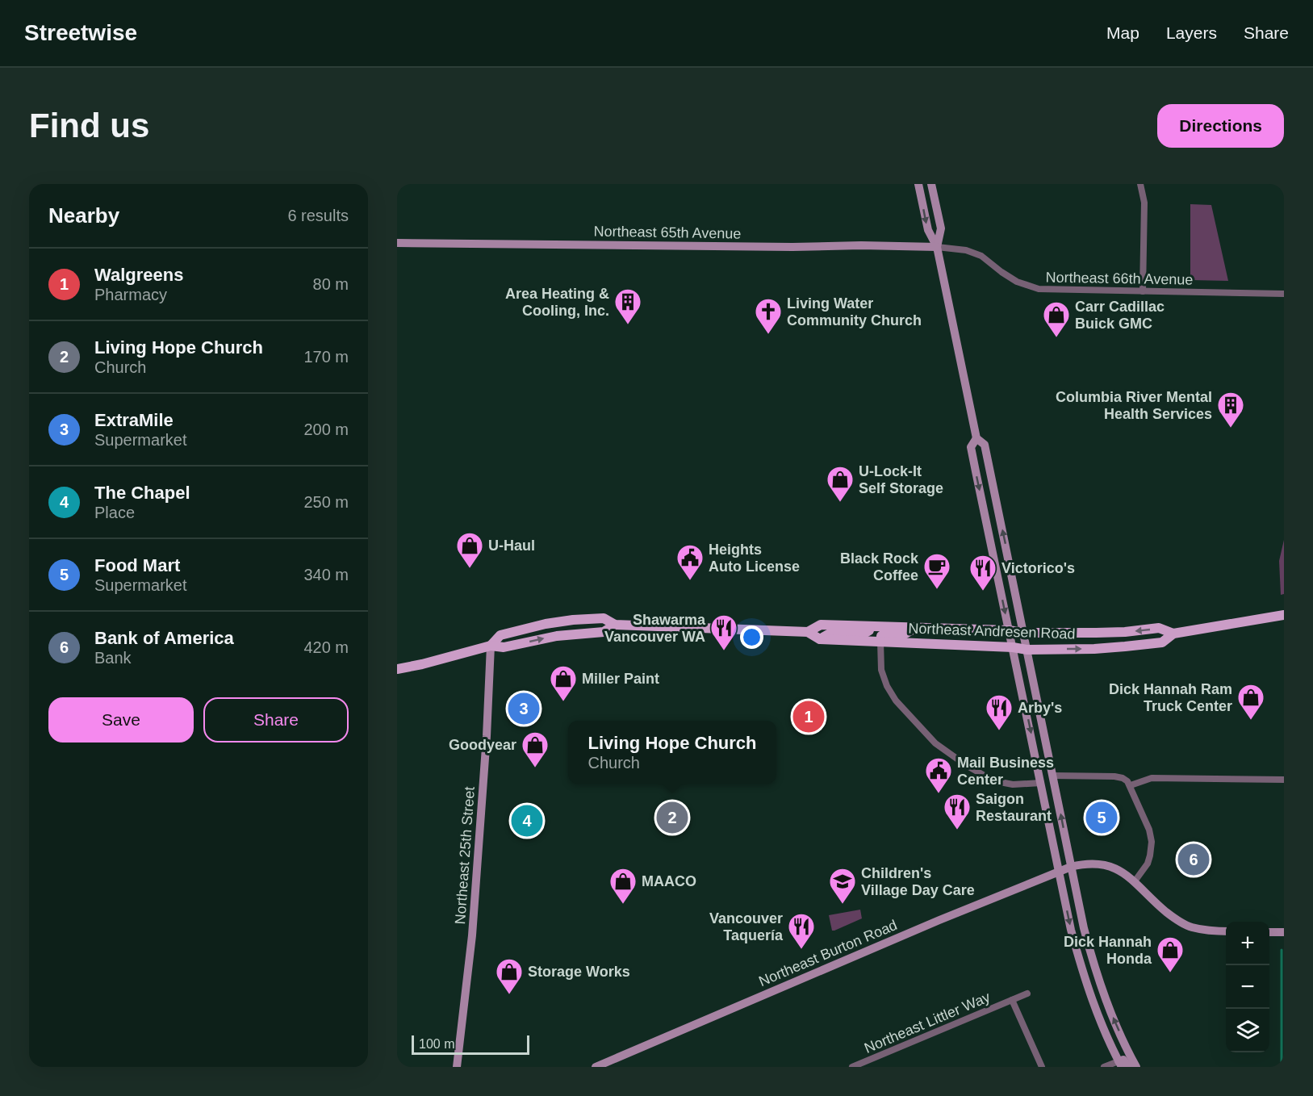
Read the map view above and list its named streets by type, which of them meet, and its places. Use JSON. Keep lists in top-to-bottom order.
{
  "streets": {
    "main road": [
      "Northeast 65th Avenue",
      "Northeast Andresen Road",
      "Northeast 25th Street",
      "Northeast Burton Road"
    ],
    "street": ["Northeast 66th Avenue", "Northeast Littler Way"]
  },
  "crossings": [
    ["Northeast 65th Avenue", "Northeast 66th Avenue"],
    ["Northeast Andresen Road", "Northeast 25th Street"]
  ],
  "places": {
    "building": ["Area Heating & Cooling, Inc.", "Columbia River Mental Health Services"],
    "church": ["Living Water Community Church"],
    "shop": [
      "Carr Cadillac Buick GMC",
      "U-Lock-It Self Storage",
      "U-Haul",
      "Miller Paint",
      "Dick Hannah Ram Truck Center",
      "Goodyear",
      "MAACO",
      "Dick Hannah Honda",
      "Storage Works"
    ],
    "public building": ["Heights Auto License", "Mail Business Center"],
    "cafe": ["Black Rock Coffee"],
    "restaurant": [
      "Victorico's",
      "Shawarma Vancouver WA",
      "Arby's",
      "Saigon Restaurant",
      "Vancouver Taquería"
    ],
    "school or university": ["Children's Village Day Care"]
  },
  "scale_bar": "100 m",
  "page": {
    "header": "Streetwise",
    "nav": ["Map", "Layers", "Share"],
    "buttons": [
      "Directions",
      ["Save", "Share"]
    ],
    "title": "Find us",
    "heading": ["Nearby", "6 results"],
    "list": [
      {
        "mark": "1",
        "name": "Walgreens",
        "note": "Pharmacy",
        "value": "80 m"
      },
      {
        "mark": "2",
        "name": "Living Hope Church",
        "note": "Church",
        "value": "170 m"
      },
      {
        "mark": "3",
        "name": "ExtraMile",
        "note": "Supermarket",
        "value": "200 m"
      },
      {
        "mark": "4",
        "name": "The Chapel",
        "note": "Place",
        "value": "250 m"
      },
      {
        "mark": "5",
        "name": "Food Mart",
        "note": "Supermarket",
        "value": "340 m"
      },
      {
        "mark": "6",
        "name": "Bank of America",
        "note": "Bank",
        "value": "420 m"
      }
    ],
    "pins": [
      "3",
      "1",
      "2",
      "5",
      "4",
      "6"
    ],
    "popup": ["Living Hope Church", "Church"],
    "map_buttons": ["+", "−"],
    "scale": "100 m"
  }
}
